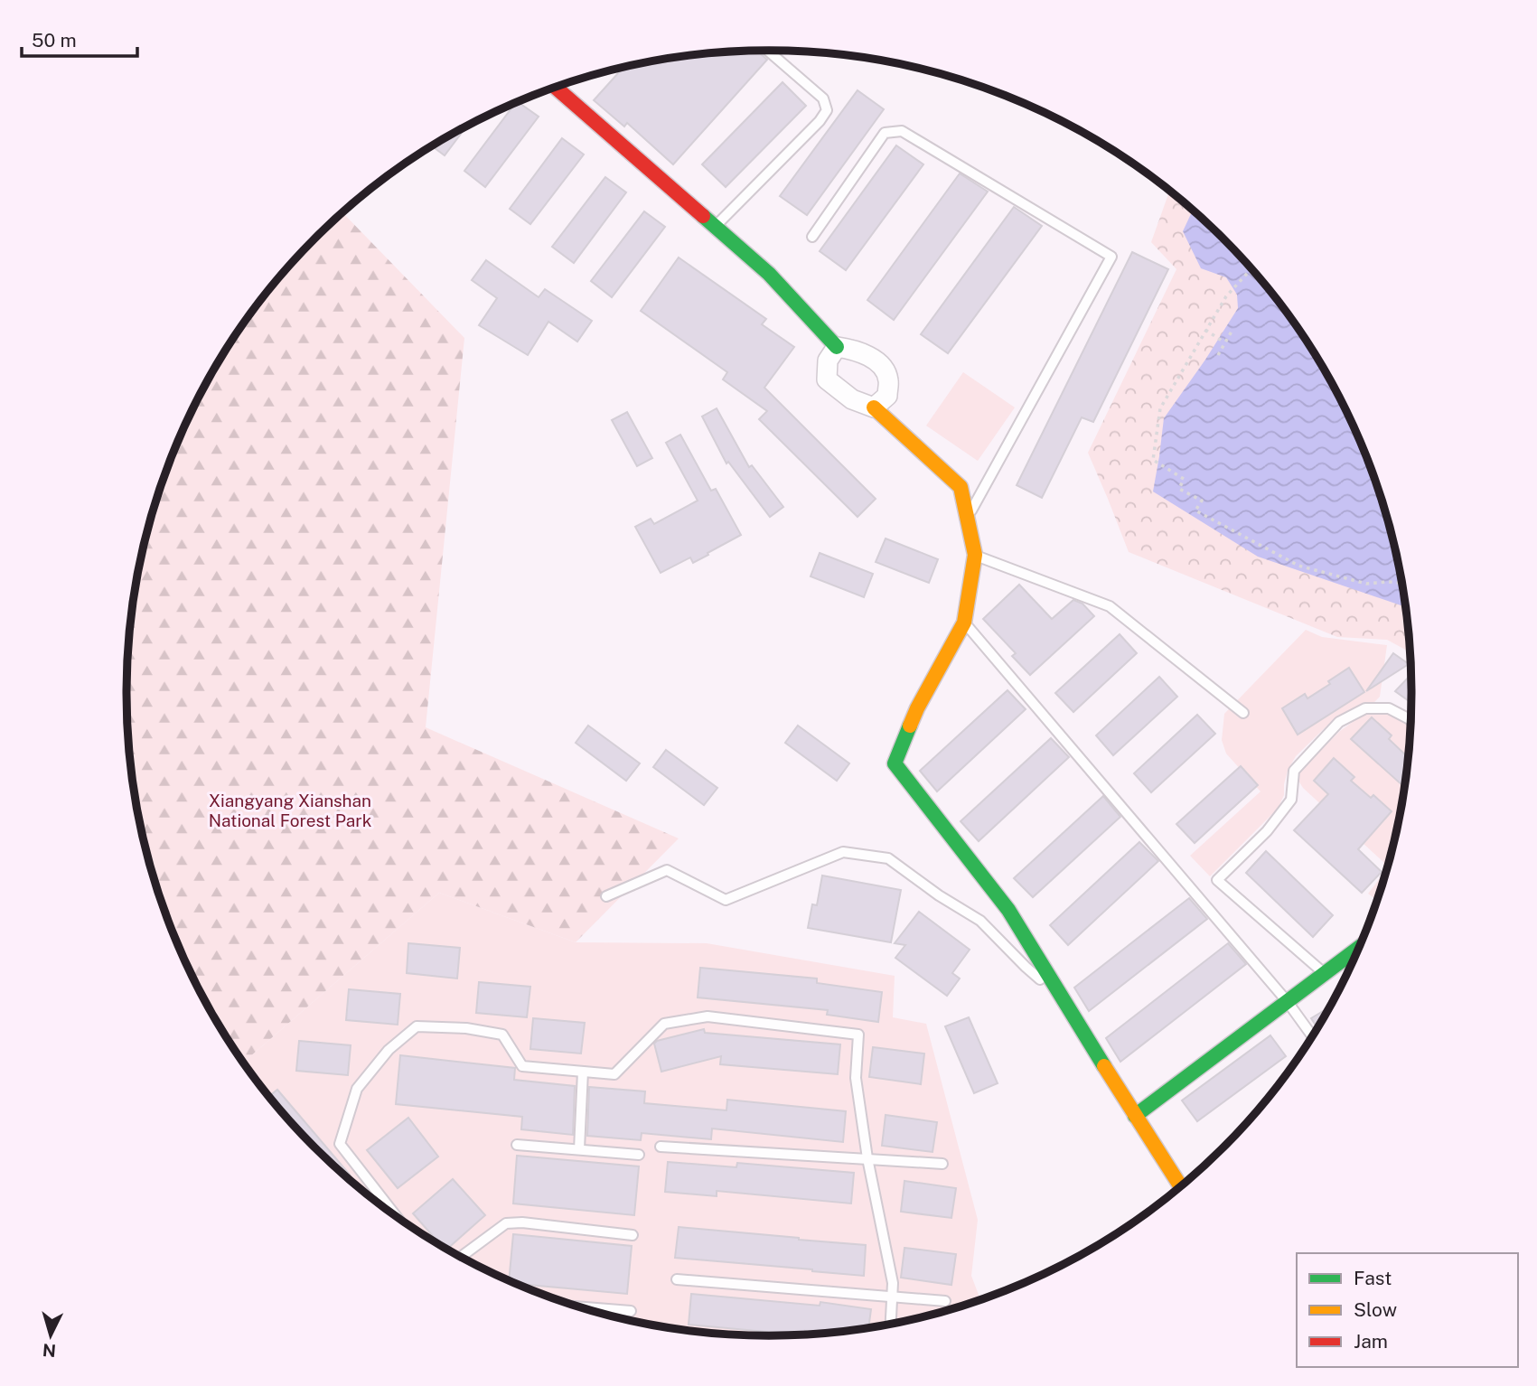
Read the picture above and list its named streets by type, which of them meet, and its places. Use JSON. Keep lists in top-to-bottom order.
{
  "parks": ["Xiangyang Xianshan National Forest Park"],
  "legend": ["Fast", "Slow", "Jam"],
  "scale_bar": "50 m",
  "north": "bottom"
}
